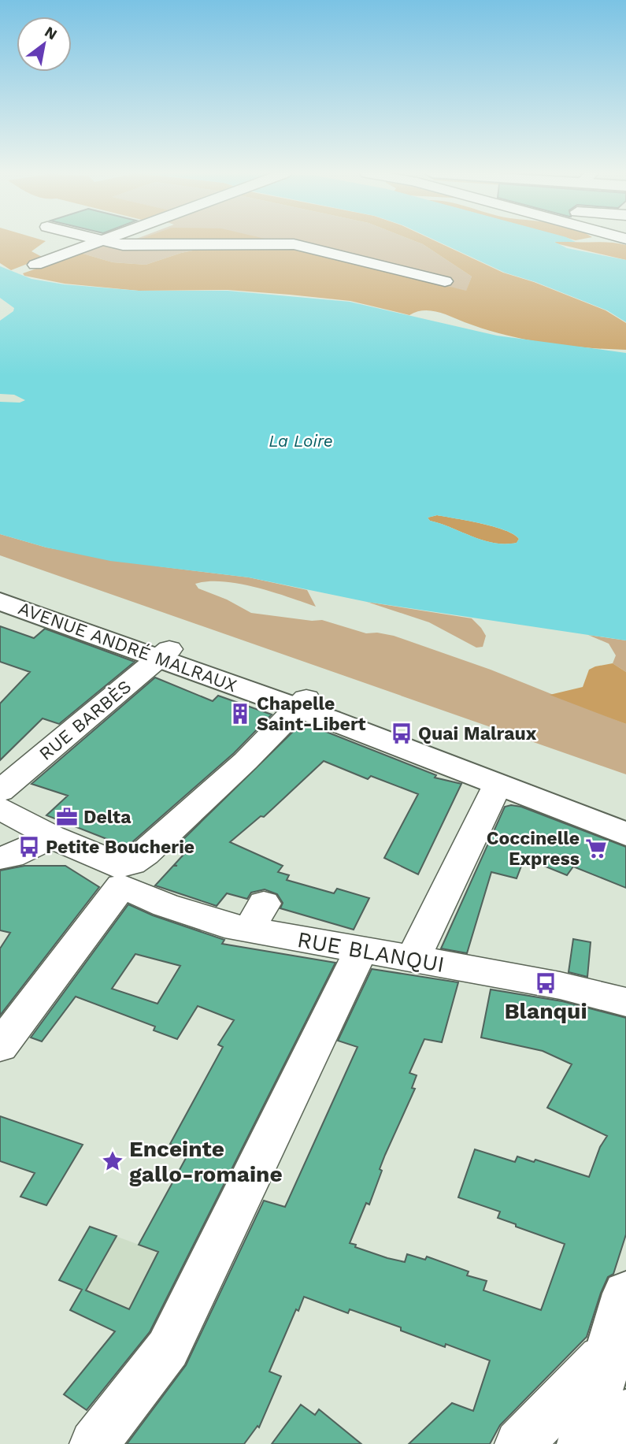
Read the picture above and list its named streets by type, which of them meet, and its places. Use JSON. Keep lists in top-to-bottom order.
{
  "streets": {
    "main road": ["AVENUE ANDRÉ MALRAUX"],
    "street": ["RUE BARBÈS", "RUE BLANQUI"]
  },
  "crossings": [
    ["AVENUE ANDRÉ MALRAUX", "RUE BARBÈS"]
  ],
  "water": ["La Loire"],
  "places": {
    "building": ["Chapelle Saint-Libert"],
    "bus stop": ["Quai Malraux", "Petite Boucherie", "Blanqui"],
    "office": ["Delta"],
    "supermarket": ["Coccinelle Express"],
    "place": ["Enceinte gallo-romaine"]
  },
  "north": "top right"
}
